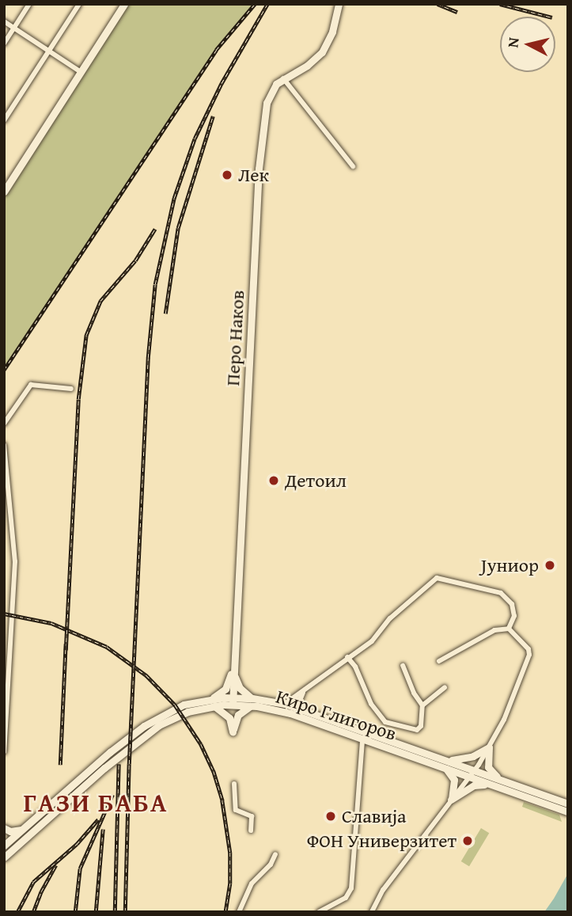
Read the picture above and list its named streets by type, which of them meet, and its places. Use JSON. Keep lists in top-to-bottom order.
{
  "streets": {
    "street": ["Перо Наков", "Киро Глигоров"]
  },
  "crossings": [
    ["Перо Наков", "Киро Глигоров"]
  ],
  "districts": ["ГАЗИ БАБА"],
  "places": [
    "Лек",
    "Детоил",
    "Јуниор",
    "Славија",
    "ФОН Универзитет"
  ],
  "north": "left"
}
